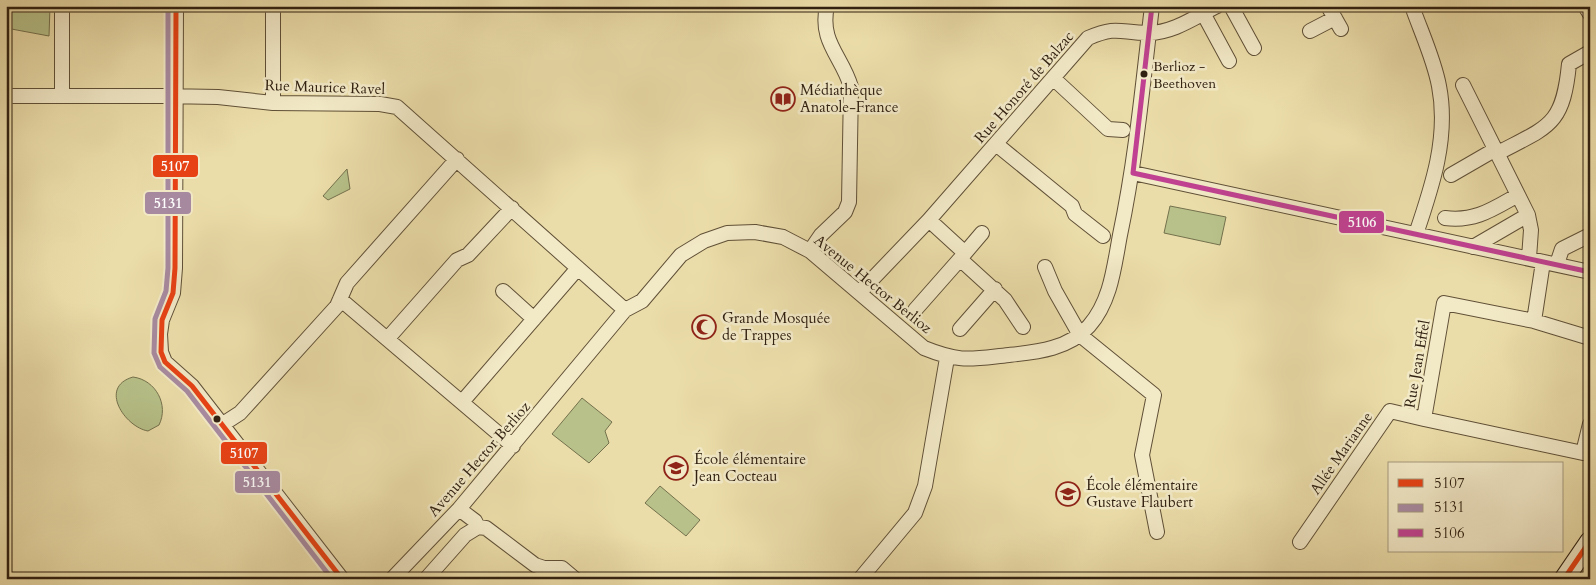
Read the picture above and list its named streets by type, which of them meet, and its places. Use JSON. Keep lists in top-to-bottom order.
{
  "streets": {
    "street": [
      "Rue Maurice Ravel",
      "Rue Honoré de Balzac",
      "Avenue Hector Berlioz",
      "Rue Jean Effel",
      "Allée Marianne"
    ]
  },
  "crossings": [
    ["Rue Maurice Ravel", "Avenue Hector Berlioz"],
    ["Rue Honoré de Balzac", "Avenue Hector Berlioz"],
    ["Rue Jean Effel", "Allée Marianne"]
  ],
  "places": {
    "other": ["Berlioz - Beethoven"],
    "library": ["Médiathèque Anatole-France"],
    "mosque": ["Grande Mosquée de Trappes"],
    "school or university": ["École élémentaire Jean Cocteau", "École élémentaire Gustave Flaubert"]
  },
  "lines": ["transit line 5107", "transit line 5131", "transit line 5106"],
  "legend": ["5107", "5131", "5106"]
}
